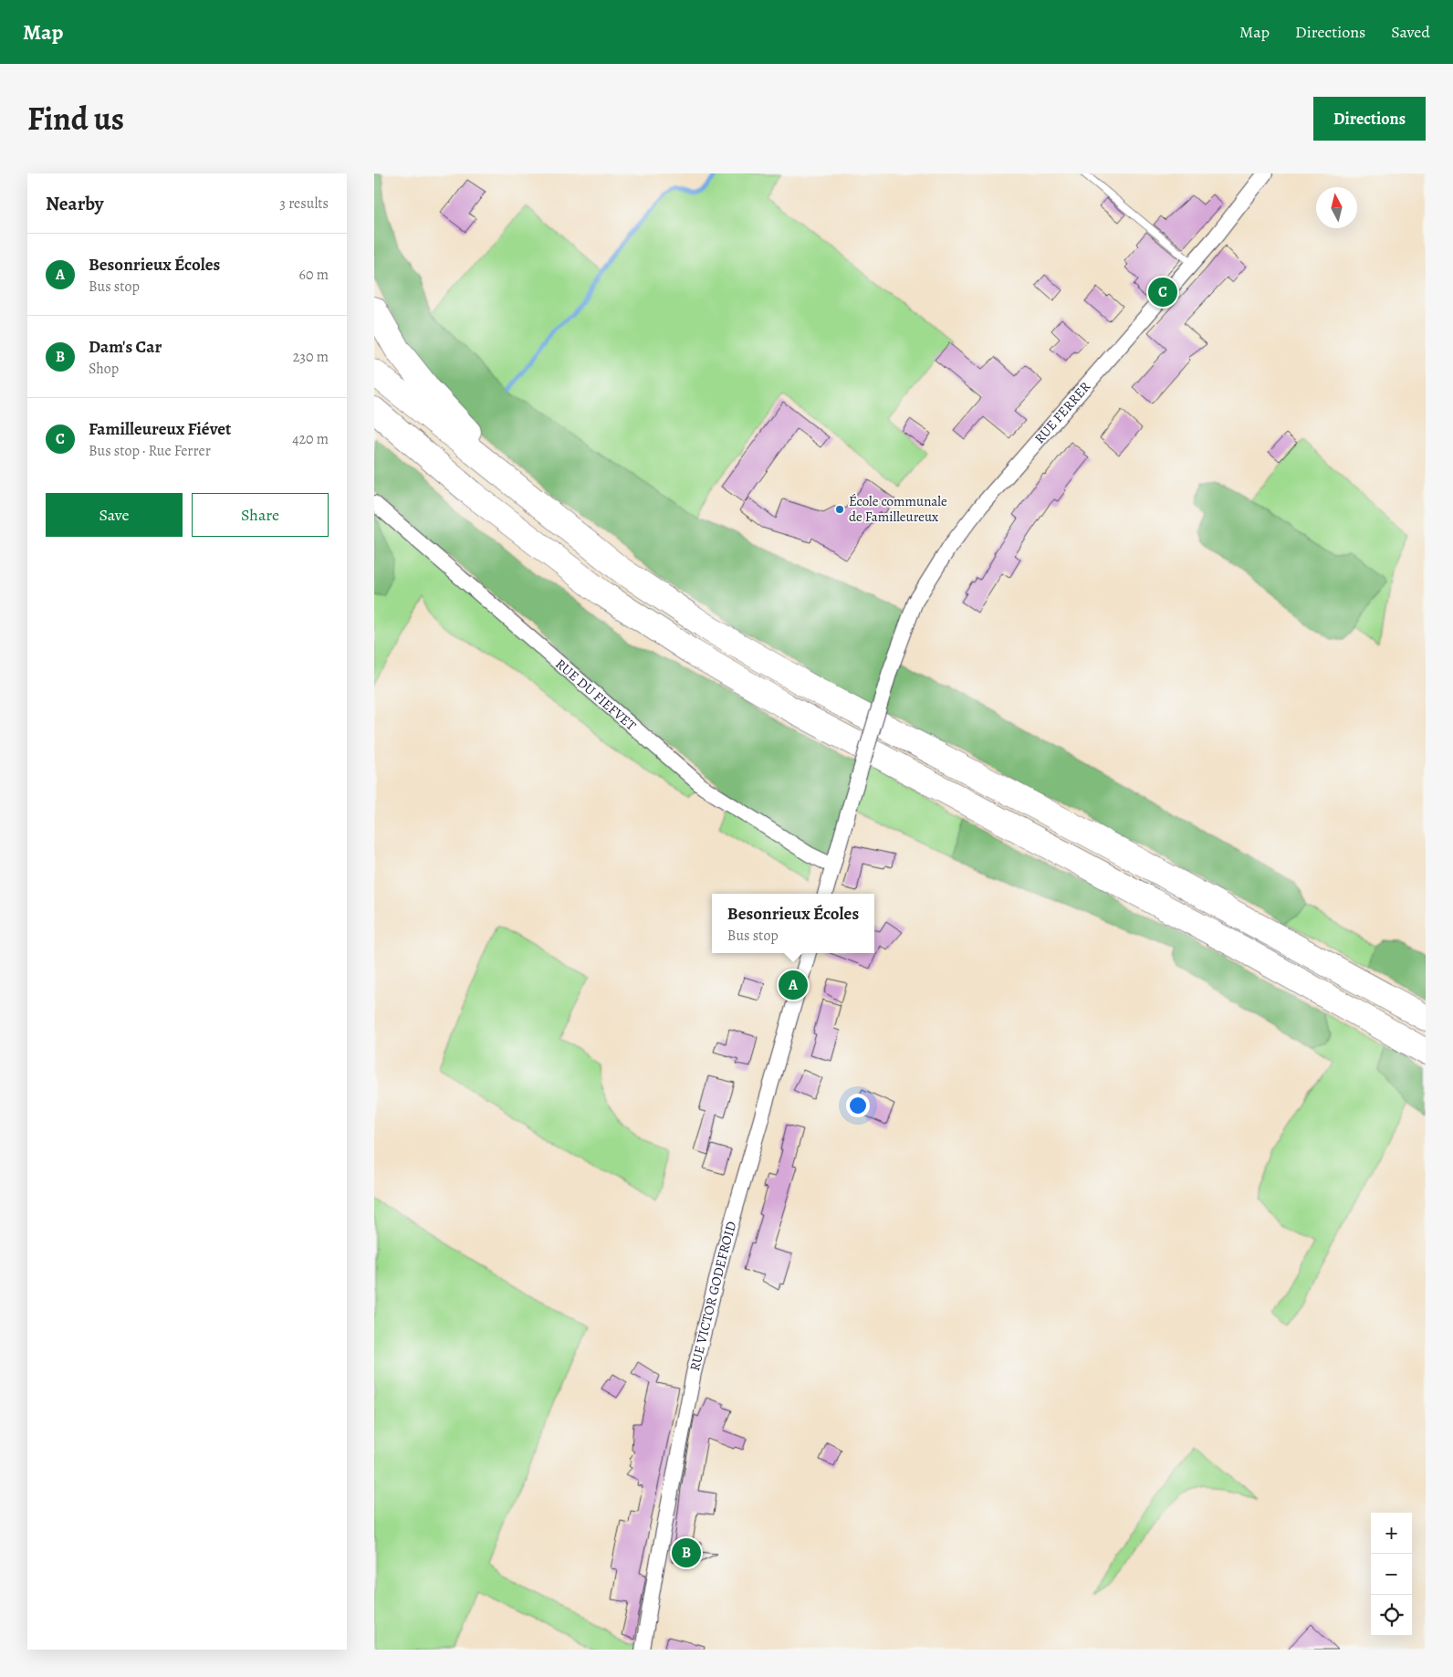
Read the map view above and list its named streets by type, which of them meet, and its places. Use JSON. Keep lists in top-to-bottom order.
{
  "streets": {
    "street": ["RUE FERRER", "RUE DU FIEFVET", "RUE VICTOR GODEFROID"]
  },
  "crossings": [
    ["RUE FERRER", "RUE DU FIEFVET"]
  ],
  "places": ["École communale de Familleureux"],
  "north": "top",
  "page": {
    "header": "Map",
    "nav": ["Map", "Directions", "Saved"],
    "title": "Find us",
    "buttons": [
      "Directions",
      ["Save", "Share"]
    ],
    "heading": ["Nearby", "3 results"],
    "list": [
      {
        "mark": "A",
        "name": "Besonrieux Écoles",
        "note": "Bus stop",
        "value": "60 m"
      },
      {
        "mark": "B",
        "name": "Dam's Car",
        "note": "Shop",
        "value": "230 m"
      },
      {
        "mark": "C",
        "name": "Familleureux Fiévet",
        "note": "Bus stop · Rue Ferrer",
        "value": "420 m"
      }
    ],
    "pins": ["C", "A", "B"],
    "popup": ["Besonrieux Écoles", "Bus stop"],
    "map_buttons": ["+", "−"]
  }
}
